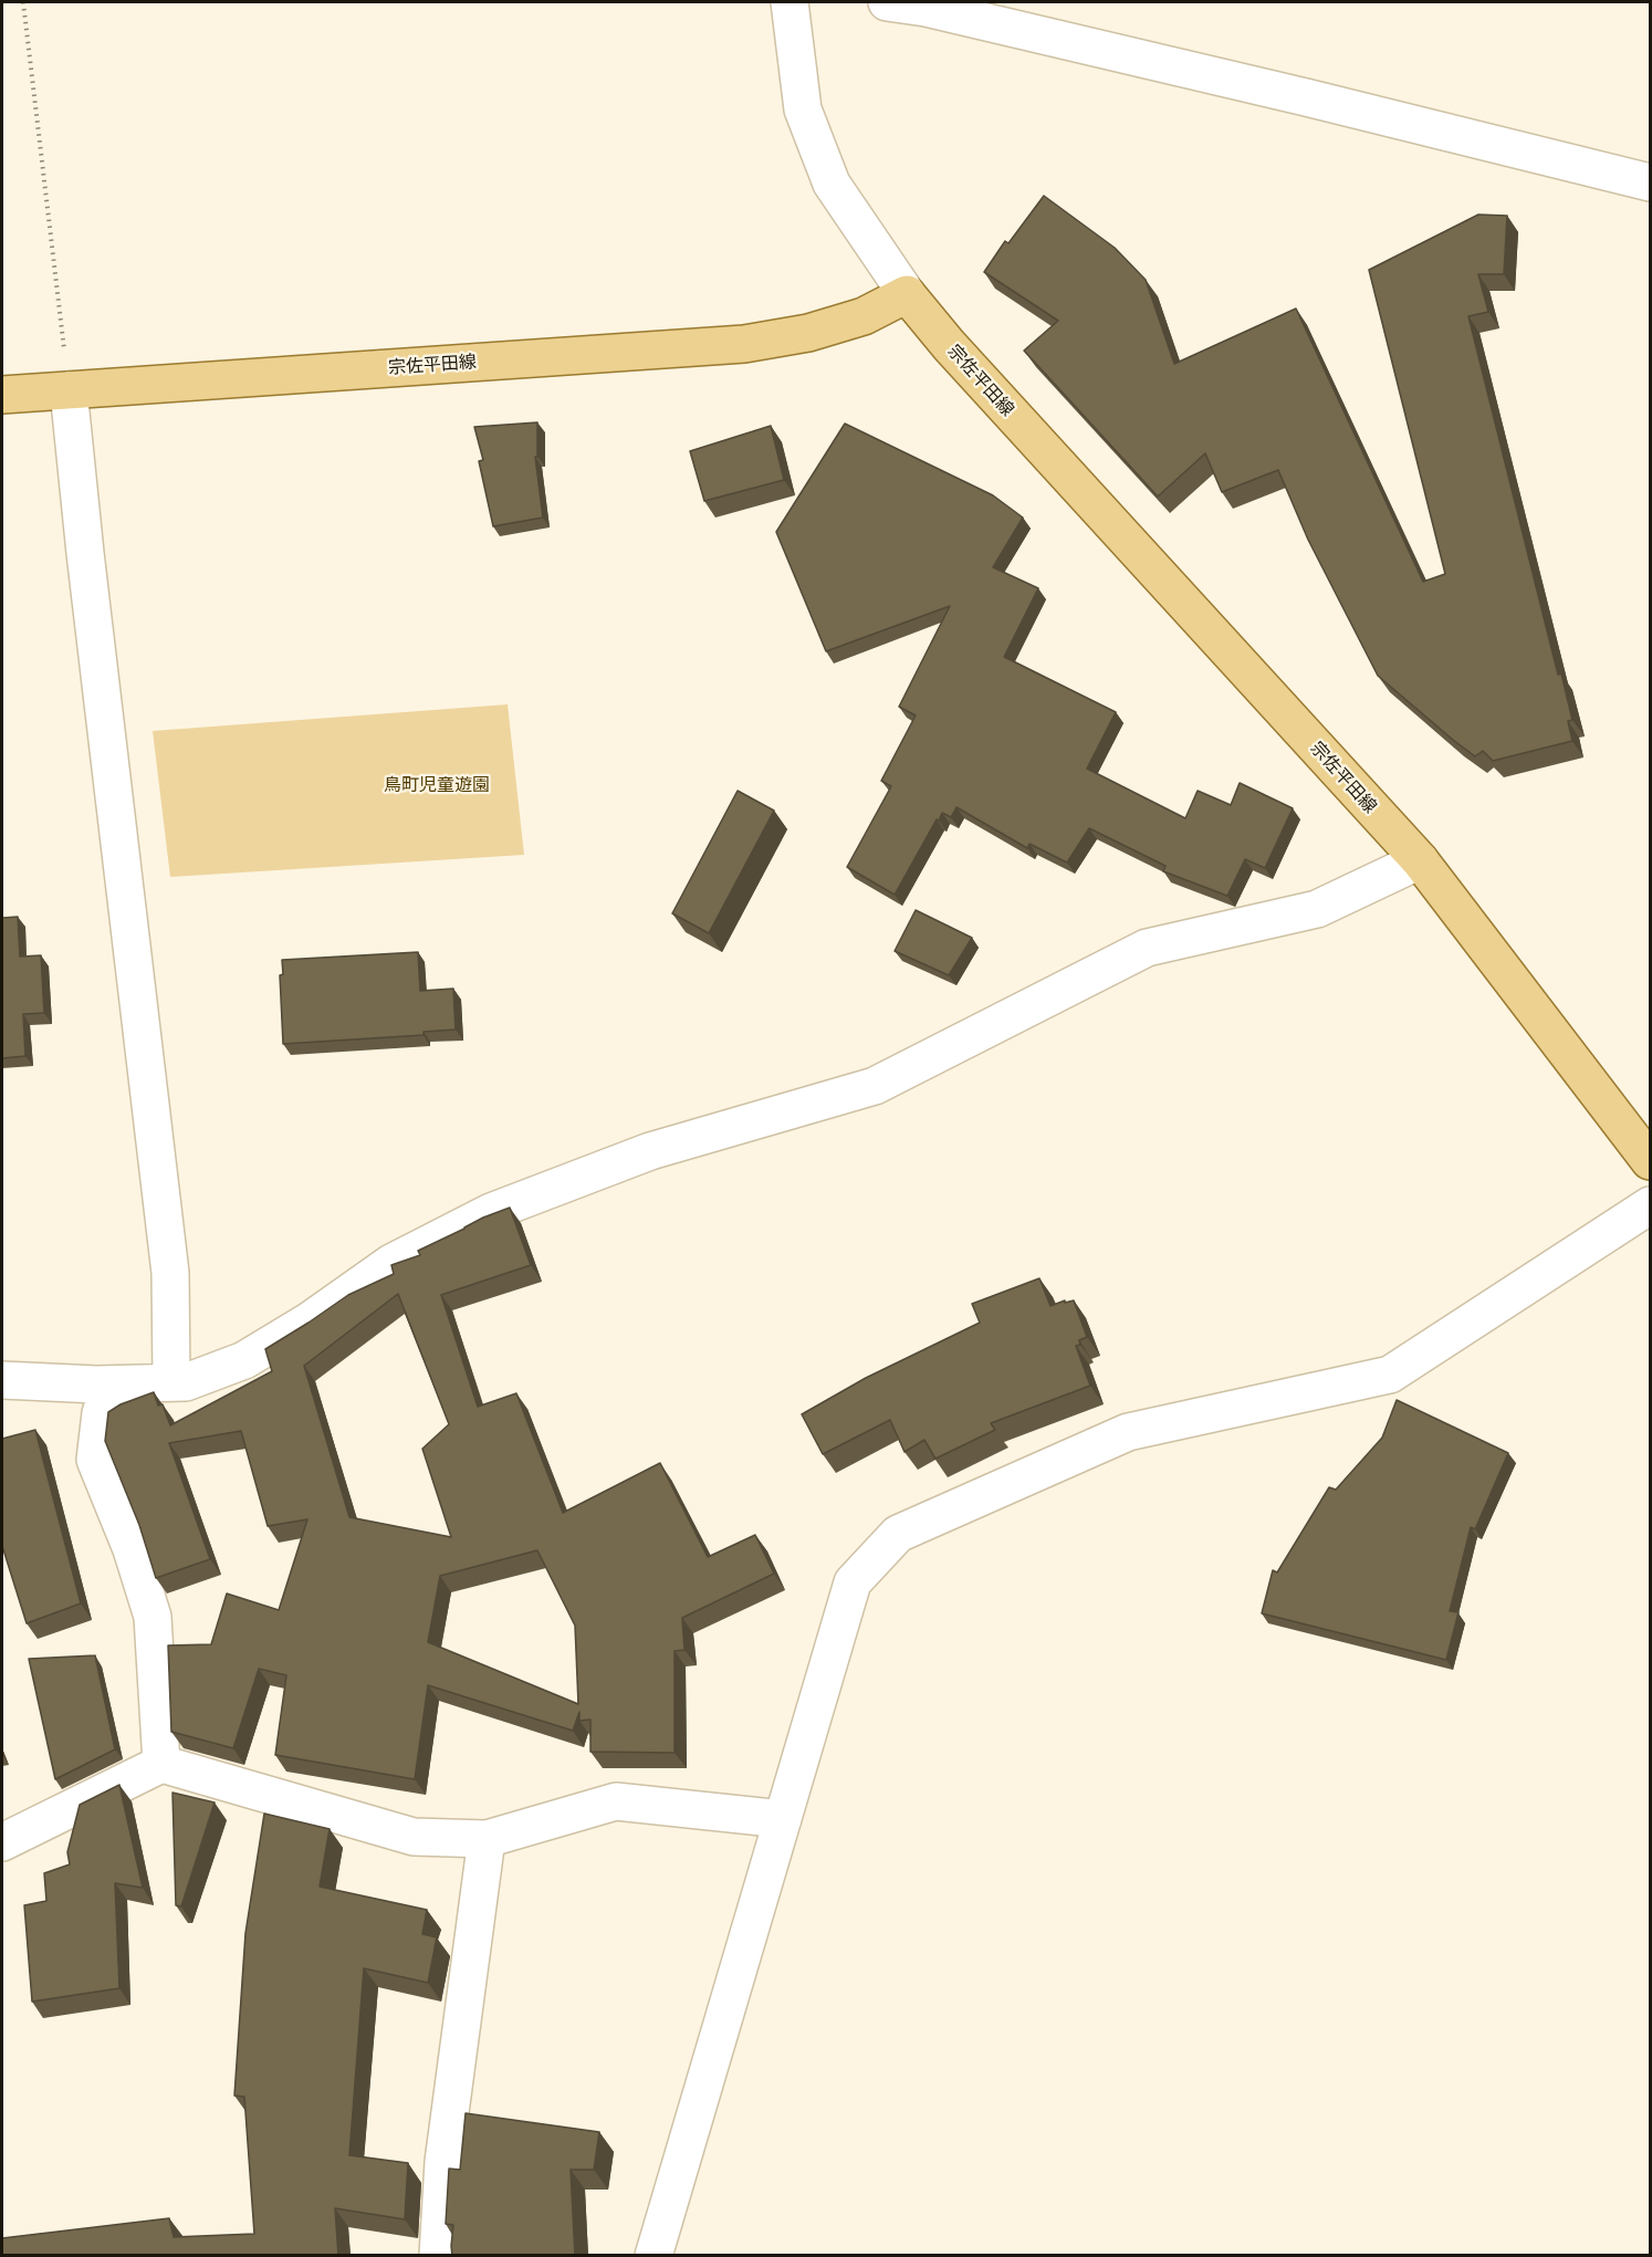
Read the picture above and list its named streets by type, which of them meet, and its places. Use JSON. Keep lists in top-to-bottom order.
{
  "streets": {
    "main road": ["宗佐平田線"]
  },
  "parks": ["鳥町児童遊園"]
}
